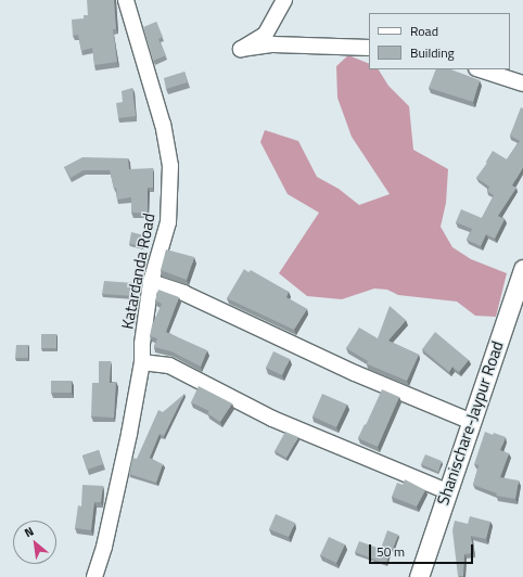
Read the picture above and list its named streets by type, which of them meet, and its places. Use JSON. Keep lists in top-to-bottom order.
{
  "streets": {
    "street": ["Katardanda Road", "Shanischare-Jaypur Road"]
  },
  "legend": ["Road", "Building"],
  "scale_bar": "50 m",
  "north": "top left"
}
